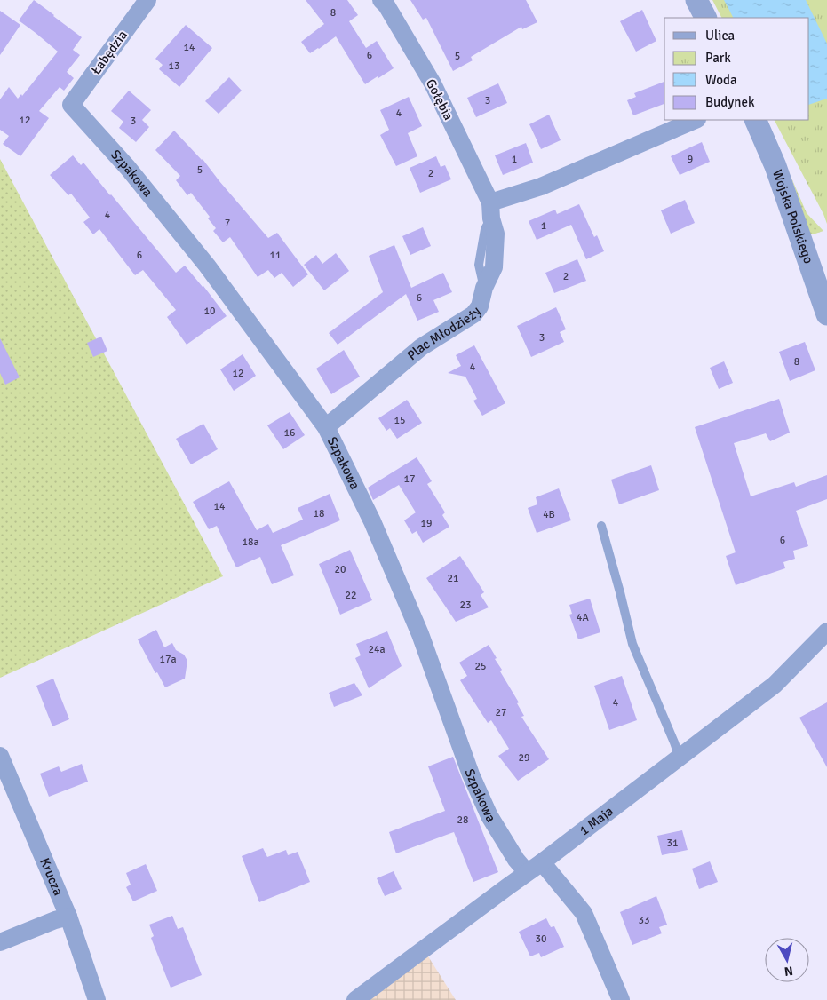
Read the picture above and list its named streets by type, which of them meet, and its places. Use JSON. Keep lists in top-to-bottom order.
{
  "streets": {
    "street": [
      "Łabędzia",
      "Gołębia",
      "Szpakowa",
      "Wojska Polskiego",
      "Plac Młodzieży",
      "1 Maja",
      "Krucza"
    ]
  },
  "crossings": [
    ["Łabędzia", "Szpakowa"],
    ["Gołębia", "Plac Młodzieży"],
    ["Szpakowa", "Plac Młodzieży"],
    ["Szpakowa", "1 Maja"]
  ],
  "house_numbers": [
    "8",
    "14",
    "6",
    "5",
    "13",
    "3",
    "4",
    "12",
    "3",
    "1",
    "9",
    "5",
    "2",
    "4",
    "7",
    "1",
    "6",
    "11",
    "2",
    "6",
    "10",
    "3",
    "8",
    "4",
    "12",
    "15",
    "16",
    "17",
    "14",
    "18",
    "4B",
    "19",
    "6",
    "18a",
    "20",
    "21",
    "22",
    "23",
    "4A",
    "24a",
    "17a",
    "25",
    "4",
    "27",
    "29",
    "28",
    "31",
    "33",
    "30"
  ],
  "legend": [
    "Ulica",
    "Park",
    "Woda",
    "Budynek"
  ],
  "north": "bottom"
}
